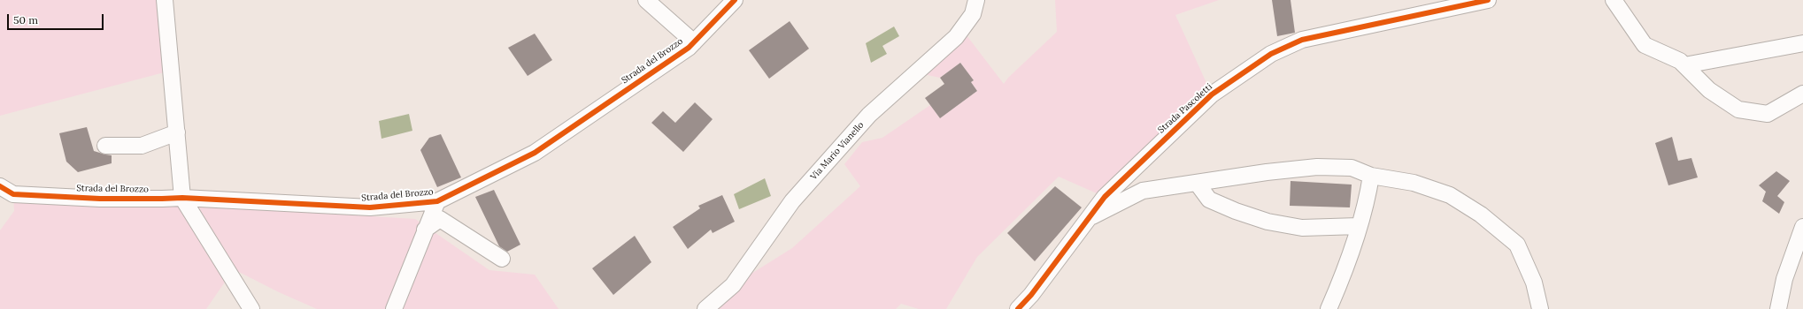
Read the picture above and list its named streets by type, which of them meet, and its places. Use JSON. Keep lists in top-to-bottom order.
{
  "streets": {
    "street": ["Strada del Brozzo", "Strada Pascoletti", "Via Mario Vianello"]
  },
  "scale_bar": "50 m"
}
